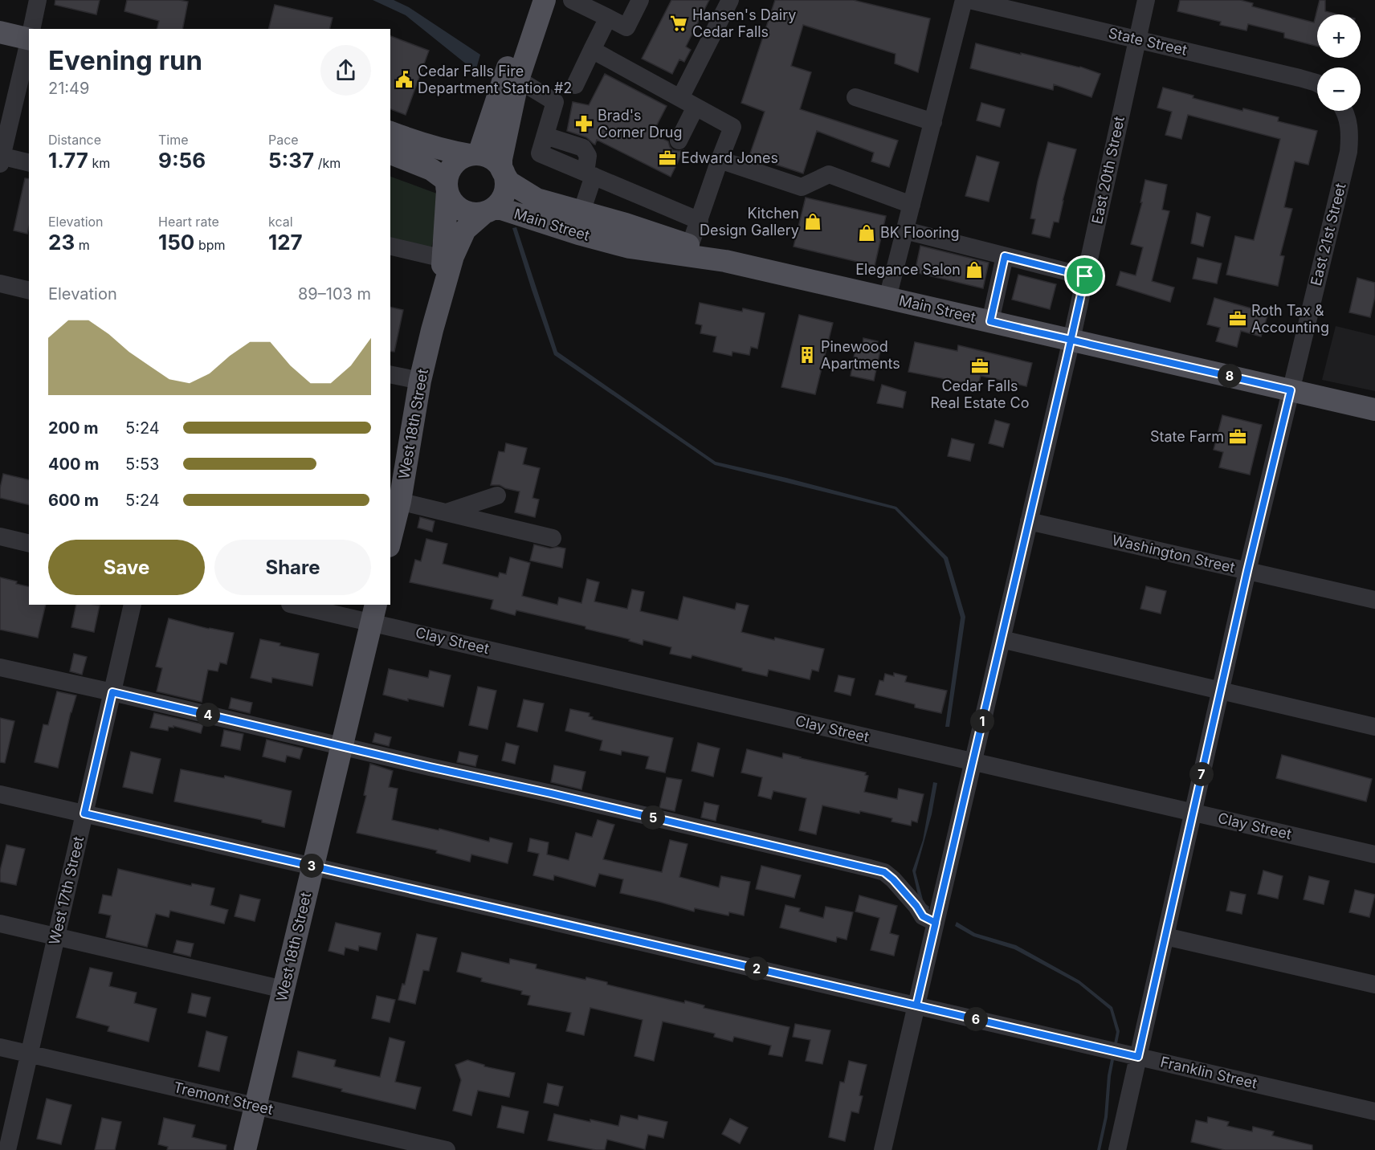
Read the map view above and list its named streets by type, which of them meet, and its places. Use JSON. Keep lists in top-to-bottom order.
{
  "streets": {
    "main road": ["Main Street", "West 18th Street"],
    "street": [
      "State Street",
      "East 20th Street",
      "East 21st Street",
      "Washington Street",
      "Clay Street",
      "West 17th Street",
      "Franklin Street",
      "Tremont Street"
    ]
  },
  "crossings": [
    ["State Street", "East 20th Street"],
    ["East 20th Street", "Main Street"],
    ["East 20th Street", "Washington Street"],
    ["East 20th Street", "Clay Street"],
    ["East 20th Street", "Franklin Street"],
    ["Main Street", "East 21st Street"],
    ["Main Street", "West 18th Street"],
    ["East 21st Street", "Washington Street"],
    ["East 21st Street", "Clay Street"],
    ["East 21st Street", "Franklin Street"],
    ["West 18th Street", "Clay Street"],
    ["West 18th Street", "Franklin Street"],
    ["West 18th Street", "Tremont Street"],
    ["West 17th Street", "Franklin Street"],
    ["West 17th Street", "Tremont Street"]
  ],
  "places": {
    "supermarket": ["Hansen's Dairy Cedar Falls"],
    "public building": ["Cedar Falls Fire Department Station #2"],
    "pharmacy": ["Brad's Corner Drug"],
    "office": [
      "Edward Jones",
      "Roth Tax & Accounting",
      "Cedar Falls Real Estate Co",
      "State Farm"
    ],
    "shop": ["Kitchen Design Gallery", "BK Flooring", "Elegance Salon"],
    "building": ["Pinewood Apartments"]
  },
  "page": {
    "map_buttons": ["+", "−"],
    "heading": ["Evening run", "21:49"],
    "stats": [
      ["Distance", "1.77 km"],
      ["Time", "9:56"],
      ["Pace", "5:37 /km"],
      ["Elevation", "23 m"],
      ["Heart rate", "150 bpm"],
      ["kcal", "127"]
    ],
    "chart": ["Elevation", "89–103 m"],
    "pins": [
      "8",
      "4",
      "1",
      "7",
      "5",
      "3",
      "2",
      "6"
    ],
    "list": [
      {
        "name": "200 m",
        "note": "5:24"
      },
      {
        "name": "400 m",
        "note": "5:53"
      },
      {
        "name": "600 m",
        "note": "5:24"
      }
    ],
    "buttons": ["Save", "Share"]
  }
}
